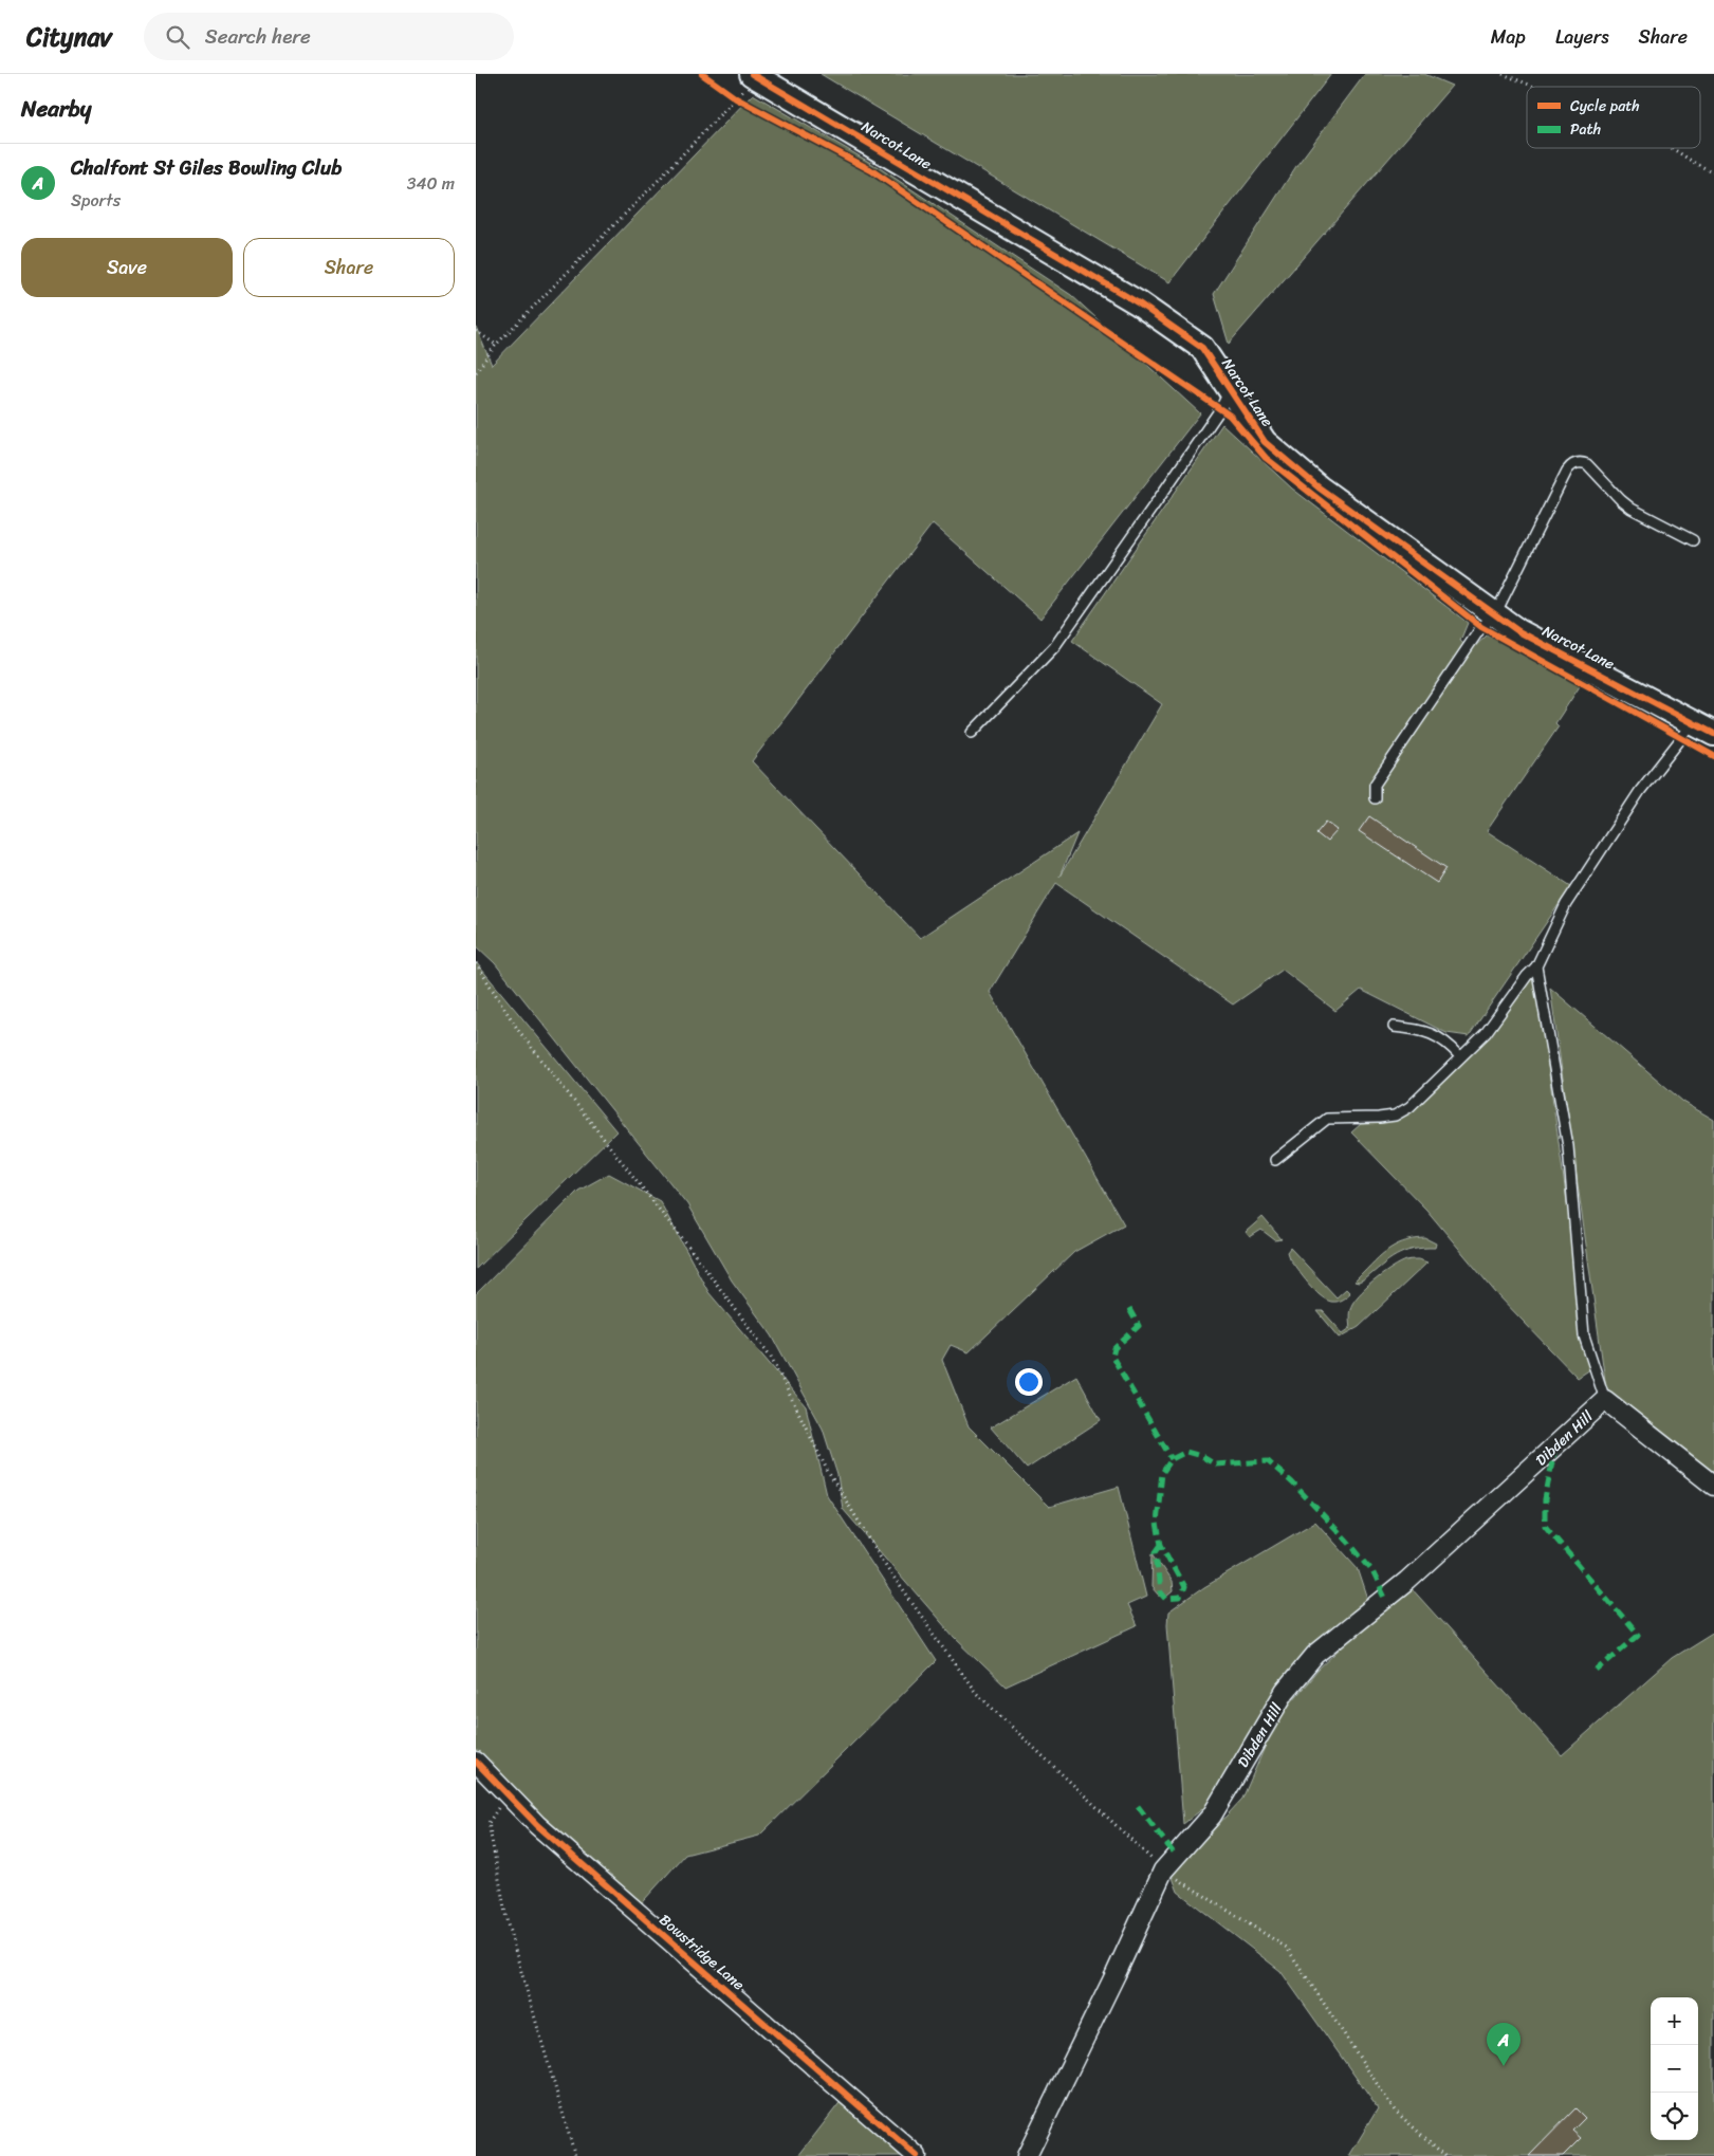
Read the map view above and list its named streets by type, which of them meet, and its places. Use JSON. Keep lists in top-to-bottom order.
{
  "streets": {
    "street": ["Narcot Lane", "Dibden Hill", "Bowstridge Lane"]
  },
  "legend": ["Cycle path", "Path"],
  "page": {
    "header": "Citynav",
    "search": "Search here",
    "nav": ["Map", "Layers", "Share"],
    "heading": "Nearby",
    "list": [
      {
        "mark": "A",
        "name": "Chalfont St Giles Bowling Club",
        "note": "Sports",
        "value": "340 m"
      }
    ],
    "buttons": ["Save", "Share"],
    "map_buttons": ["+", "−"],
    "pins": "A"
  }
}
